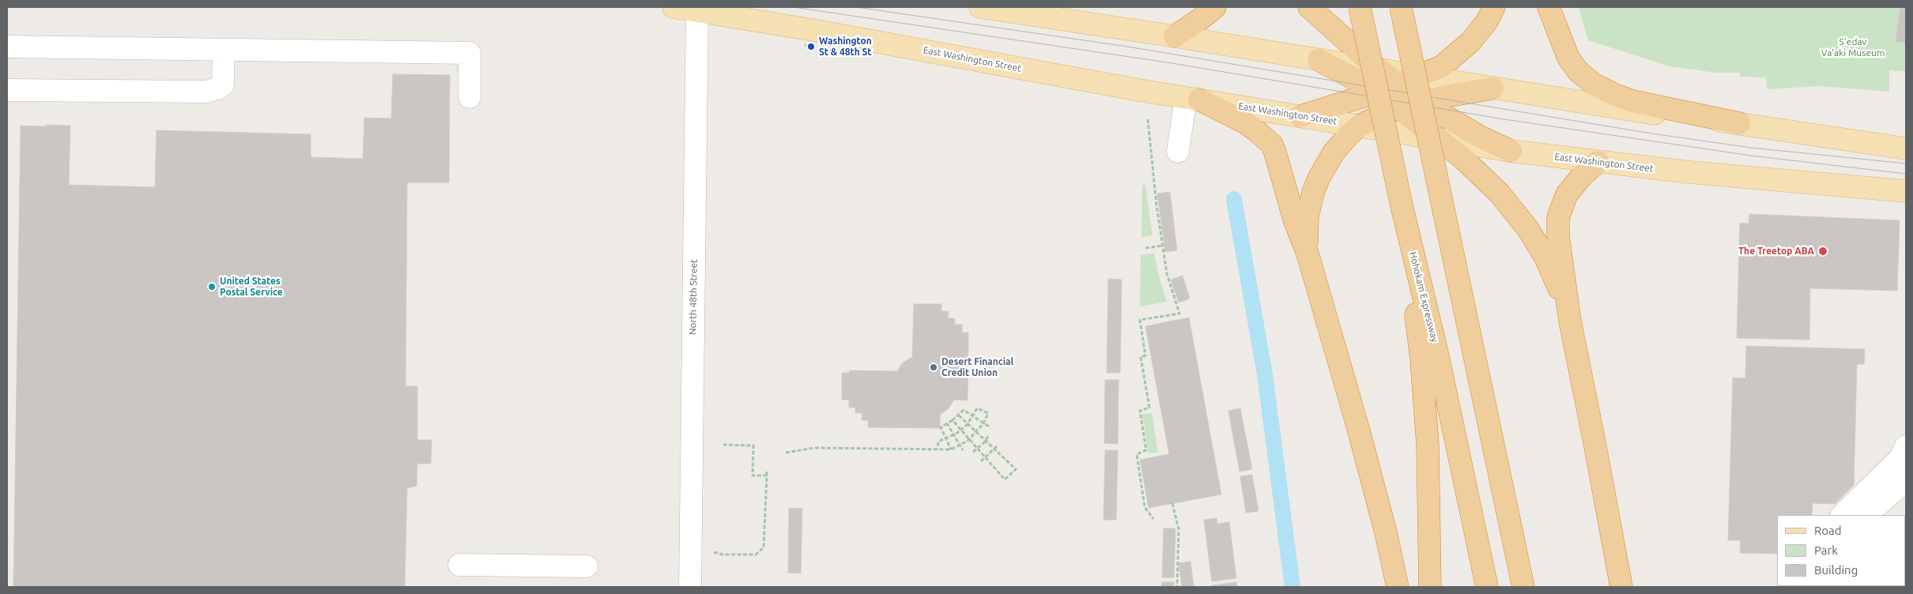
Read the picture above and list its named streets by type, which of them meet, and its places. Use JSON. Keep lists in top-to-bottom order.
{
  "streets": {
    "highway": ["Hohokam Expressway"],
    "main road": ["East Washington Street"],
    "street": ["North 48th Street"]
  },
  "crossings": [
    ["East Washington Street", "North 48th Street"]
  ],
  "parks": ["S'edav Va'aki Museum"],
  "places": [
    "Washington St & 48th St",
    "The Treetop ABA",
    "United States Postal Service",
    "Desert Financial Credit Union"
  ],
  "legend": ["Road", "Park", "Building"]
}
